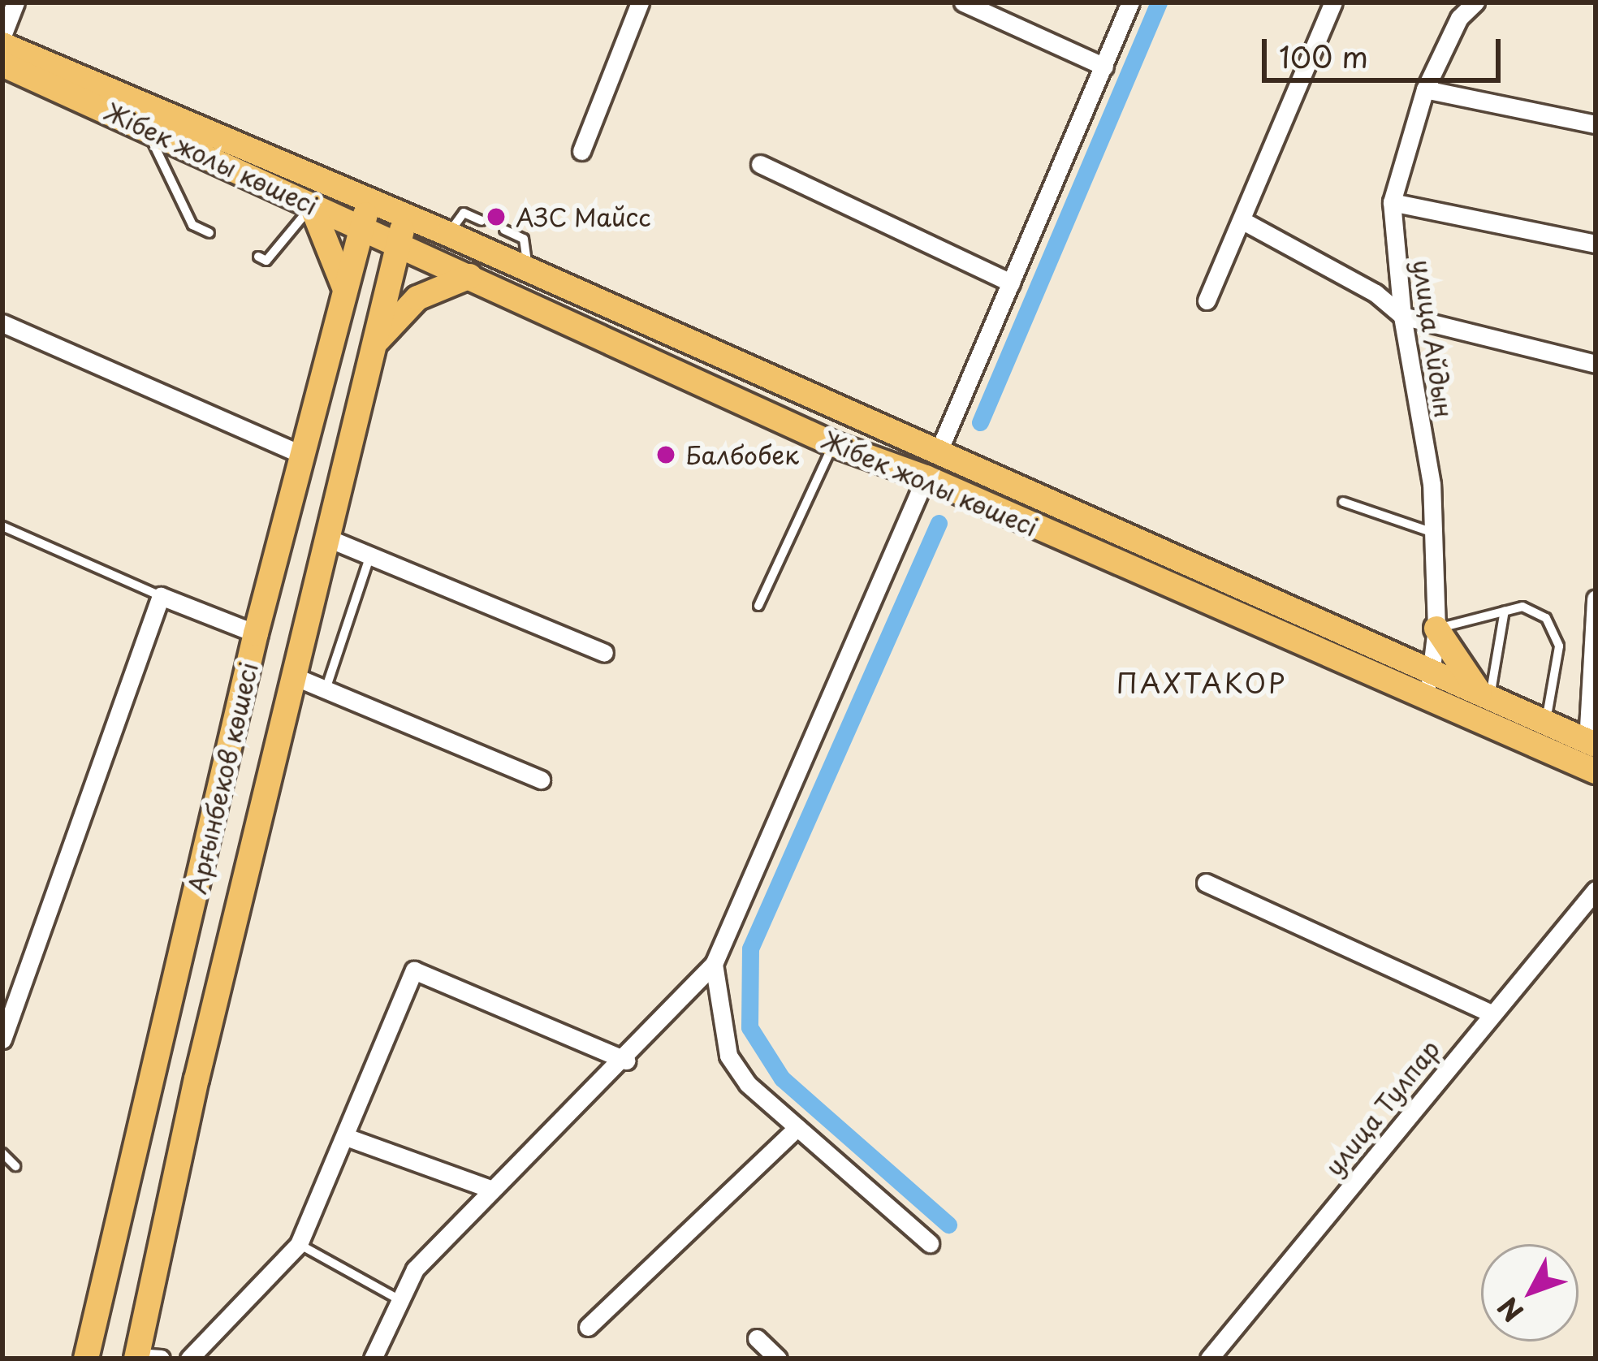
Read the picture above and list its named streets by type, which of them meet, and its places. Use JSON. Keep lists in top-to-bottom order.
{
  "streets": {
    "main road": ["Жібек жолы көшесі", "Арғынбеков көшесі"],
    "street": ["улица Айдын", "улица Тулпар"]
  },
  "crossings": [
    ["Жібек жолы көшесі", "улица Айдын"],
    ["Жібек жолы көшесі", "Арғынбеков көшесі"]
  ],
  "districts": ["ПАХТАКОР"],
  "places": ["АЗС Майсс", "Балбобек"],
  "scale_bar": "100 m",
  "north": "bottom left"
}
